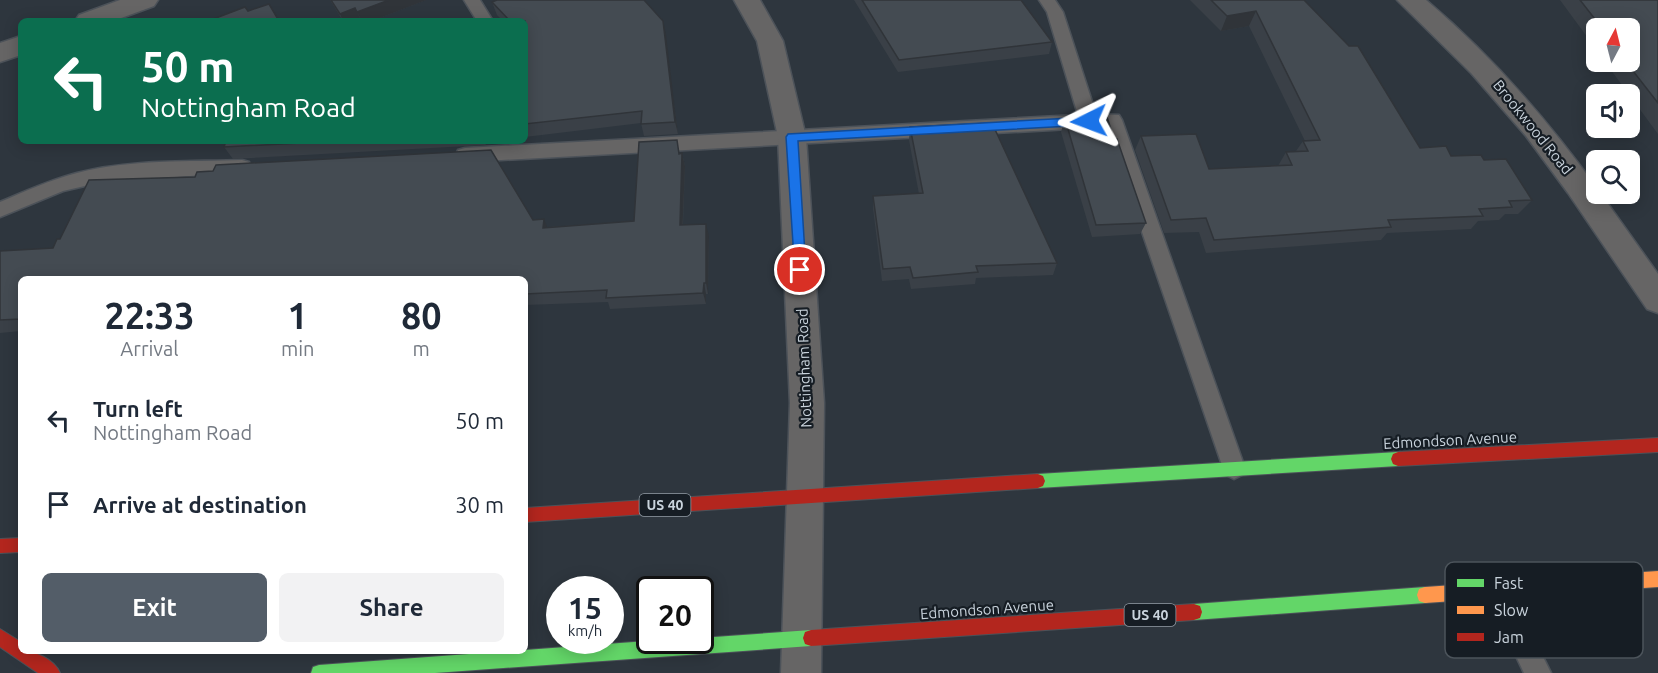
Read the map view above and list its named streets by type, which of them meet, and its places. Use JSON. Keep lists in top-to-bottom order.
{
  "streets": {
    "main road": ["Edmondson Avenue", "US 40"],
    "street": ["Brookwood Road", "Nottingham Road"]
  },
  "crossings": [
    ["Nottingham Road", "Edmondson Avenue"]
  ],
  "legend": ["Fast", "Slow", "Jam"],
  "north": "top",
  "page": {
    "turn": ["50 m", "Nottingham Road"],
    "eta": [
      "22:33",
      "Arrival",
      "1",
      "min",
      "80",
      "m"
    ],
    "list": [
      {
        "name": "Turn left",
        "note": "Nottingham Road",
        "value": "50 m"
      },
      {
        "name": "Arrive at destination",
        "value": "30 m"
      }
    ],
    "buttons": ["Exit", "Share"],
    "speed": "15 km/h",
    "limit": "20"
  }
}
